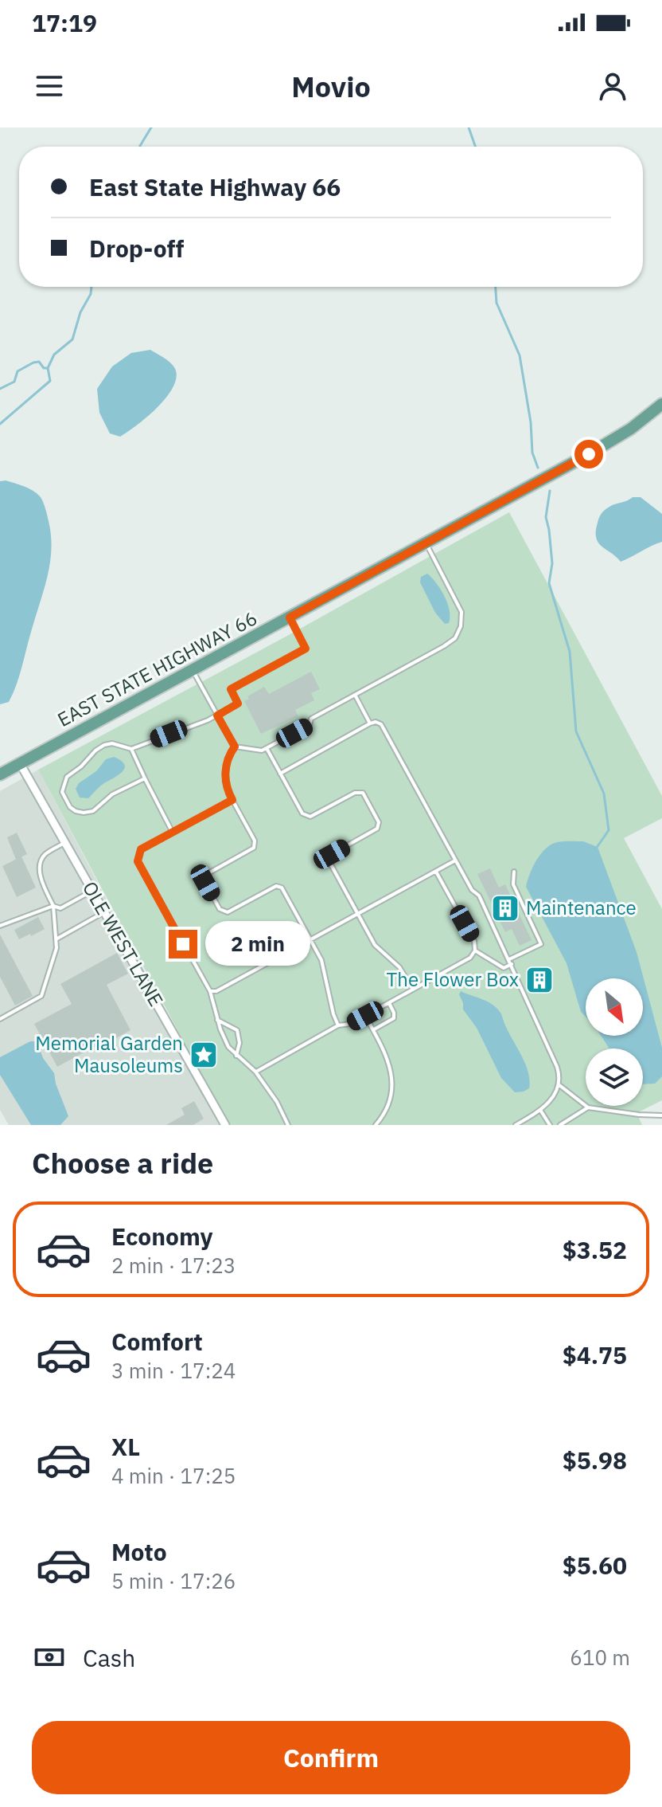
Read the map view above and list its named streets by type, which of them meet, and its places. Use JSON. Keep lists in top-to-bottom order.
{
  "streets": {
    "main road": ["EAST STATE HIGHWAY 66"],
    "street": ["OLE WEST LANE"]
  },
  "crossings": [
    ["EAST STATE HIGHWAY 66", "OLE WEST LANE"]
  ],
  "places": {
    "building": ["Maintenance", "The Flower Box"],
    "place": ["Memorial Garden Mausoleums"]
  },
  "north": "bottom right",
  "page": {
    "status": "17:19",
    "header": "Movio",
    "banner": ["East State Highway 66", "Drop-off"],
    "bubble": "2 min",
    "heading": "Choose a ride",
    "list": [
      {
        "name": "Economy",
        "note": "2 min · 17:23",
        "value": "$3.52"
      },
      {
        "name": "Comfort",
        "note": "3 min · 17:24",
        "value": "$4.75"
      },
      {
        "name": "XL",
        "note": "4 min · 17:25",
        "value": "$5.98"
      },
      {
        "name": "Moto",
        "note": "5 min · 17:26",
        "value": "$5.60"
      }
    ],
    "pay": ["Cash", "610 m"],
    "buttons": "Confirm"
  }
}
